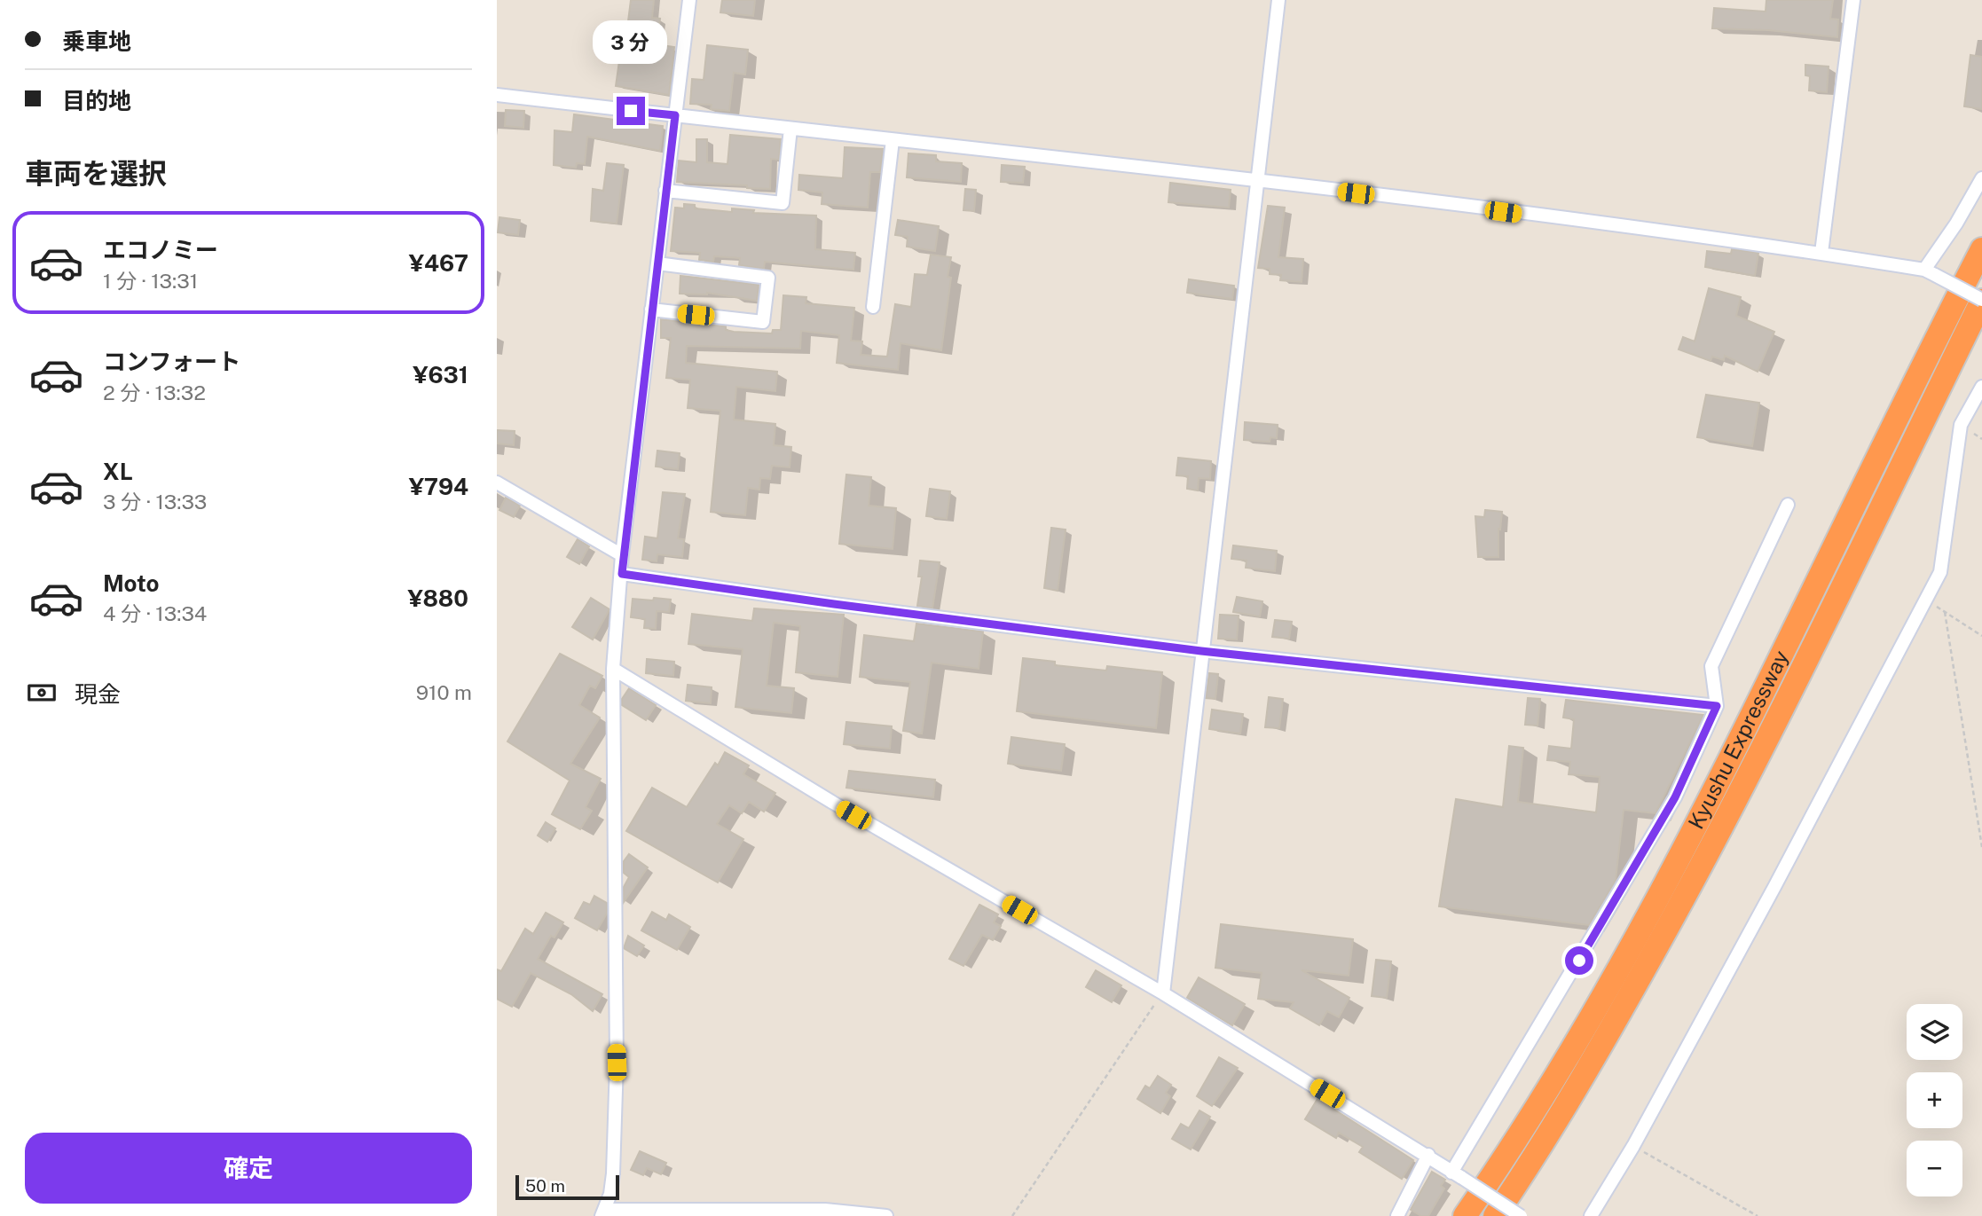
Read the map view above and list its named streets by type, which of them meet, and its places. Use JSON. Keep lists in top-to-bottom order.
{
  "streets": {
    "highway": ["Kyushu Expressway"]
  },
  "scale_bar": "50 m",
  "page": {
    "banner": ["乗車地", "目的地"],
    "bubble": "3 分",
    "heading": "車両を選択",
    "list": [
      {
        "name": "エコノミー",
        "note": "1 分 · 13:31",
        "value": "¥467"
      },
      {
        "name": "コンフォート",
        "note": "2 分 · 13:32",
        "value": "¥631"
      },
      {
        "name": "XL",
        "note": "3 分 · 13:33",
        "value": "¥794"
      },
      {
        "name": "Moto",
        "note": "4 分 · 13:34",
        "value": "¥880"
      }
    ],
    "pay": ["現金", "910 m"],
    "map_buttons": ["+", "−"],
    "buttons": "確定",
    "scale": "50 m"
  }
}
